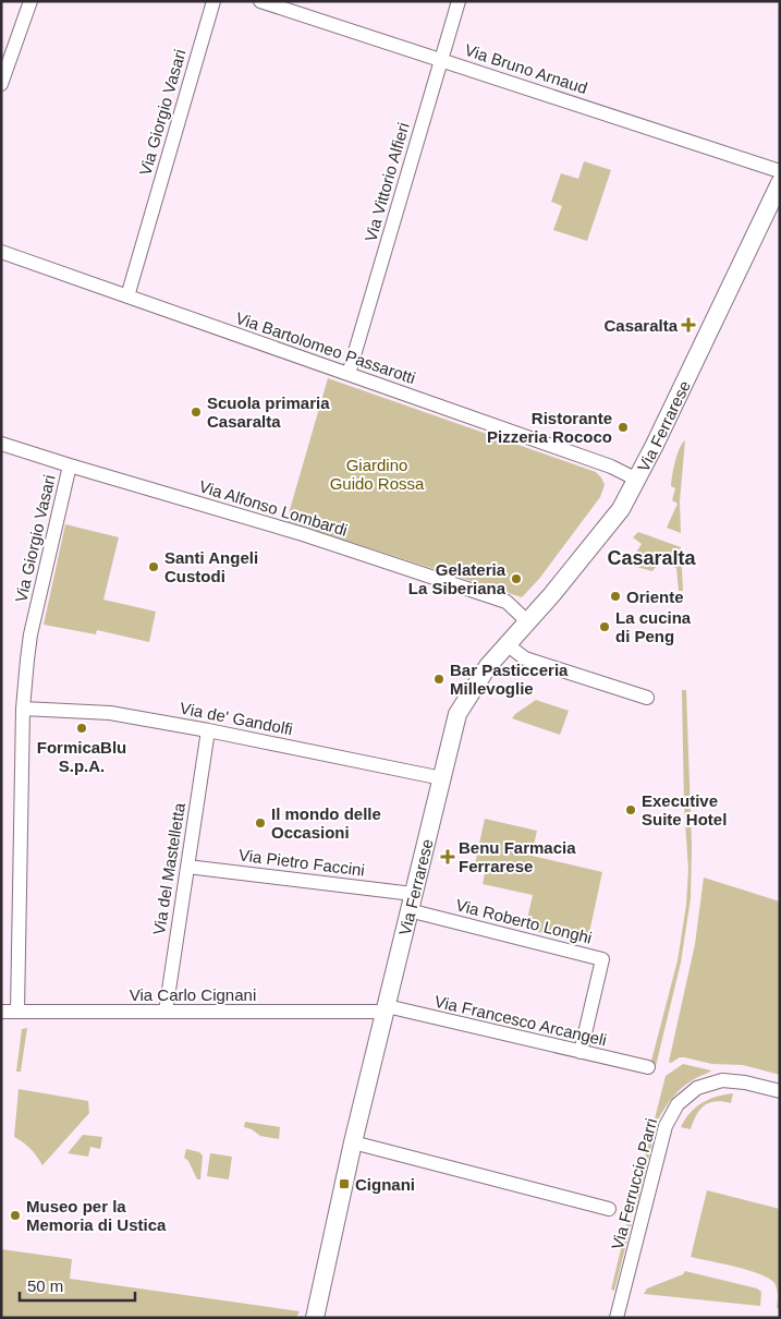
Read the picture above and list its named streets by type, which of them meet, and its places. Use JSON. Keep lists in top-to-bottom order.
{
  "streets": {
    "main road": ["Via Ferrarese"],
    "street": [
      "Via Bruno Arnaud",
      "Via Giorgio Vasari",
      "Via Vittorio Alfieri",
      "Via Bartolomeo Passarotti",
      "Via Alfonso Lombardi",
      "Via de' Gandolfi",
      "Via Pietro Faccini",
      "Via del Mastelletta",
      "Via Roberto Longhi",
      "Via Carlo Cignani",
      "Via Francesco Arcangeli",
      "Via Ferruccio Parri"
    ]
  },
  "crossings": [
    ["Via Bruno Arnaud", "Via Vittorio Alfieri"],
    ["Via Giorgio Vasari", "Via Bartolomeo Passarotti"],
    ["Via Giorgio Vasari", "Via Alfonso Lombardi"],
    ["Via Giorgio Vasari", "Via de' Gandolfi"],
    ["Via Giorgio Vasari", "Via Carlo Cignani"],
    ["Via Vittorio Alfieri", "Via Bartolomeo Passarotti"],
    ["Via Bartolomeo Passarotti", "Via Ferrarese"],
    ["Via Ferrarese", "Via Alfonso Lombardi"],
    ["Via Ferrarese", "Via de' Gandolfi"],
    ["Via Ferrarese", "Via Pietro Faccini"],
    ["Via Ferrarese", "Via Roberto Longhi"],
    ["Via Ferrarese", "Via Carlo Cignani"],
    ["Via Ferrarese", "Via Francesco Arcangeli"],
    ["Via de' Gandolfi", "Via del Mastelletta"],
    ["Via Pietro Faccini", "Via del Mastelletta"],
    ["Via Pietro Faccini", "Via Roberto Longhi"],
    ["Via del Mastelletta", "Via Carlo Cignani"],
    ["Via Roberto Longhi", "Via Francesco Arcangeli"],
    ["Via Carlo Cignani", "Via Francesco Arcangeli"]
  ],
  "districts": ["Casaralta"],
  "parks": ["Giardino Guido Rossa"],
  "places": {
    "health": ["Casaralta", "Benu Farmacia Ferrarese"],
    "other": [
      "Scuola primaria Casaralta",
      "Ristorante Pizzeria Rococo",
      "Santi Angeli Custodi",
      "Gelateria La Siberiana",
      "Oriente",
      "La cucina di Peng",
      "Bar Pasticceria Millevoglie",
      "FormicaBlu S.p.A.",
      "Executive Suite Hotel",
      "Il mondo delle Occasioni",
      "Museo per la Memoria di Ustica"
    ],
    "transit": ["Cignani"]
  },
  "scale_bar": "50 m"
}
